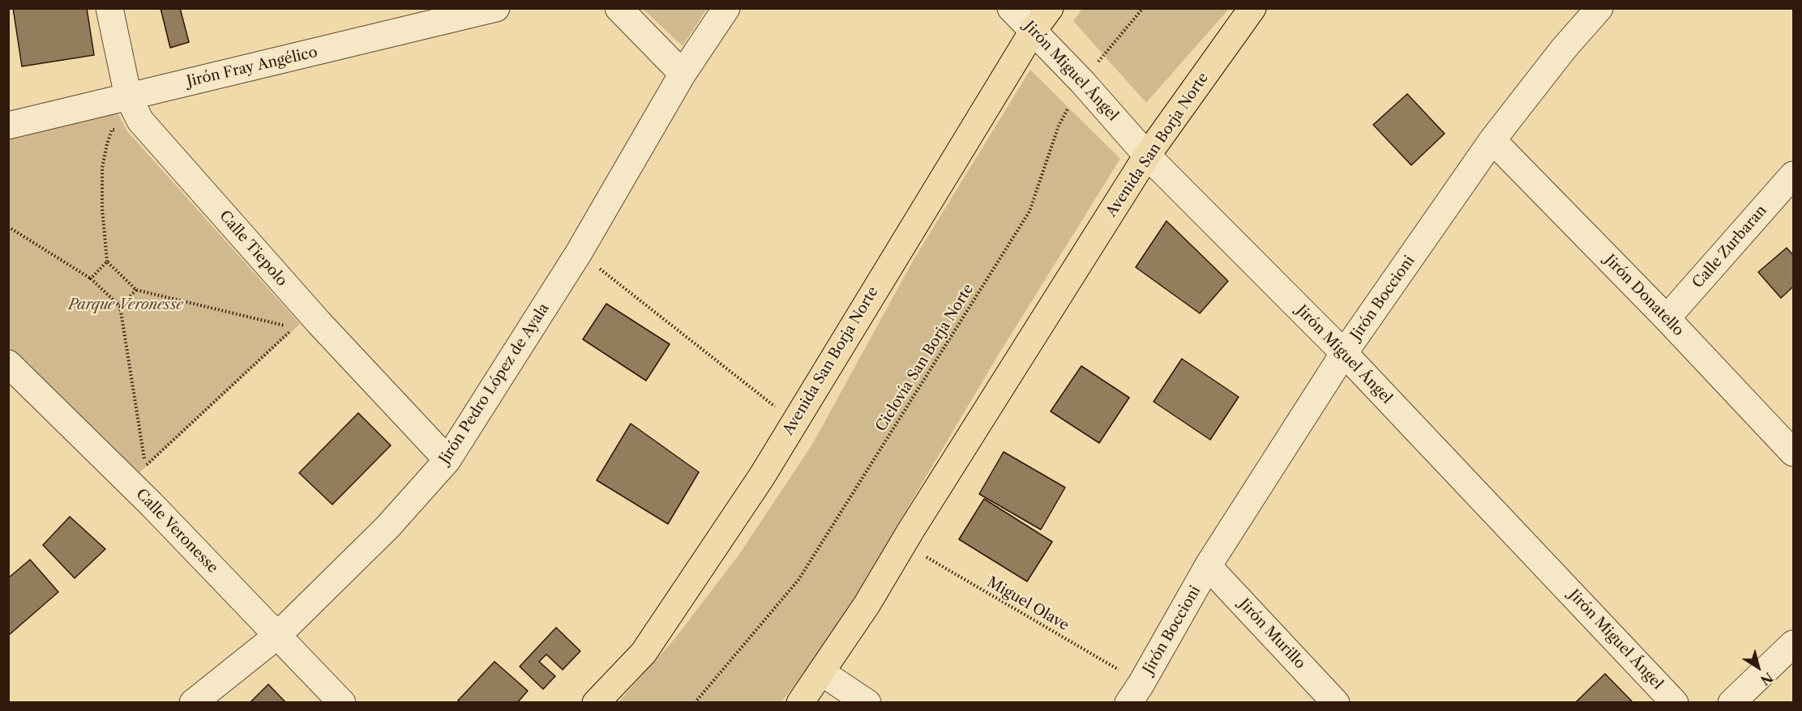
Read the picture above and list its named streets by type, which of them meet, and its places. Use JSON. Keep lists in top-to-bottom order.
{
  "streets": {
    "main road": ["Avenida San Borja Norte"],
    "street": [
      "Jirón Fray Angélico",
      "Jirón Miguel Ángel",
      "Calle Zurbaran",
      "Calle Tiepolo",
      "Jirón Donatello",
      "Jirón Boccioni",
      "Jirón Pedro López de Ayala",
      "Calle Veronesse",
      "Jirón Murillo"
    ],
    "path": ["Ciclovía San Borja Norte", "Miguel Olave"]
  },
  "crossings": [
    ["Jirón Fray Angélico", "Calle Tiepolo"],
    ["Jirón Miguel Ángel", "Avenida San Borja Norte"],
    ["Jirón Miguel Ángel", "Jirón Boccioni"],
    ["Jirón Miguel Ángel", "Ciclovía San Borja Norte"],
    ["Avenida San Borja Norte", "Miguel Olave"],
    ["Calle Zurbaran", "Jirón Donatello"],
    ["Calle Tiepolo", "Jirón Pedro López de Ayala"],
    ["Jirón Donatello", "Jirón Boccioni"],
    ["Jirón Boccioni", "Miguel Olave"],
    ["Jirón Boccioni", "Jirón Murillo"],
    ["Jirón Pedro López de Ayala", "Calle Veronesse"]
  ],
  "parks": ["Parque Veronesse"],
  "north": "bottom right"
}
